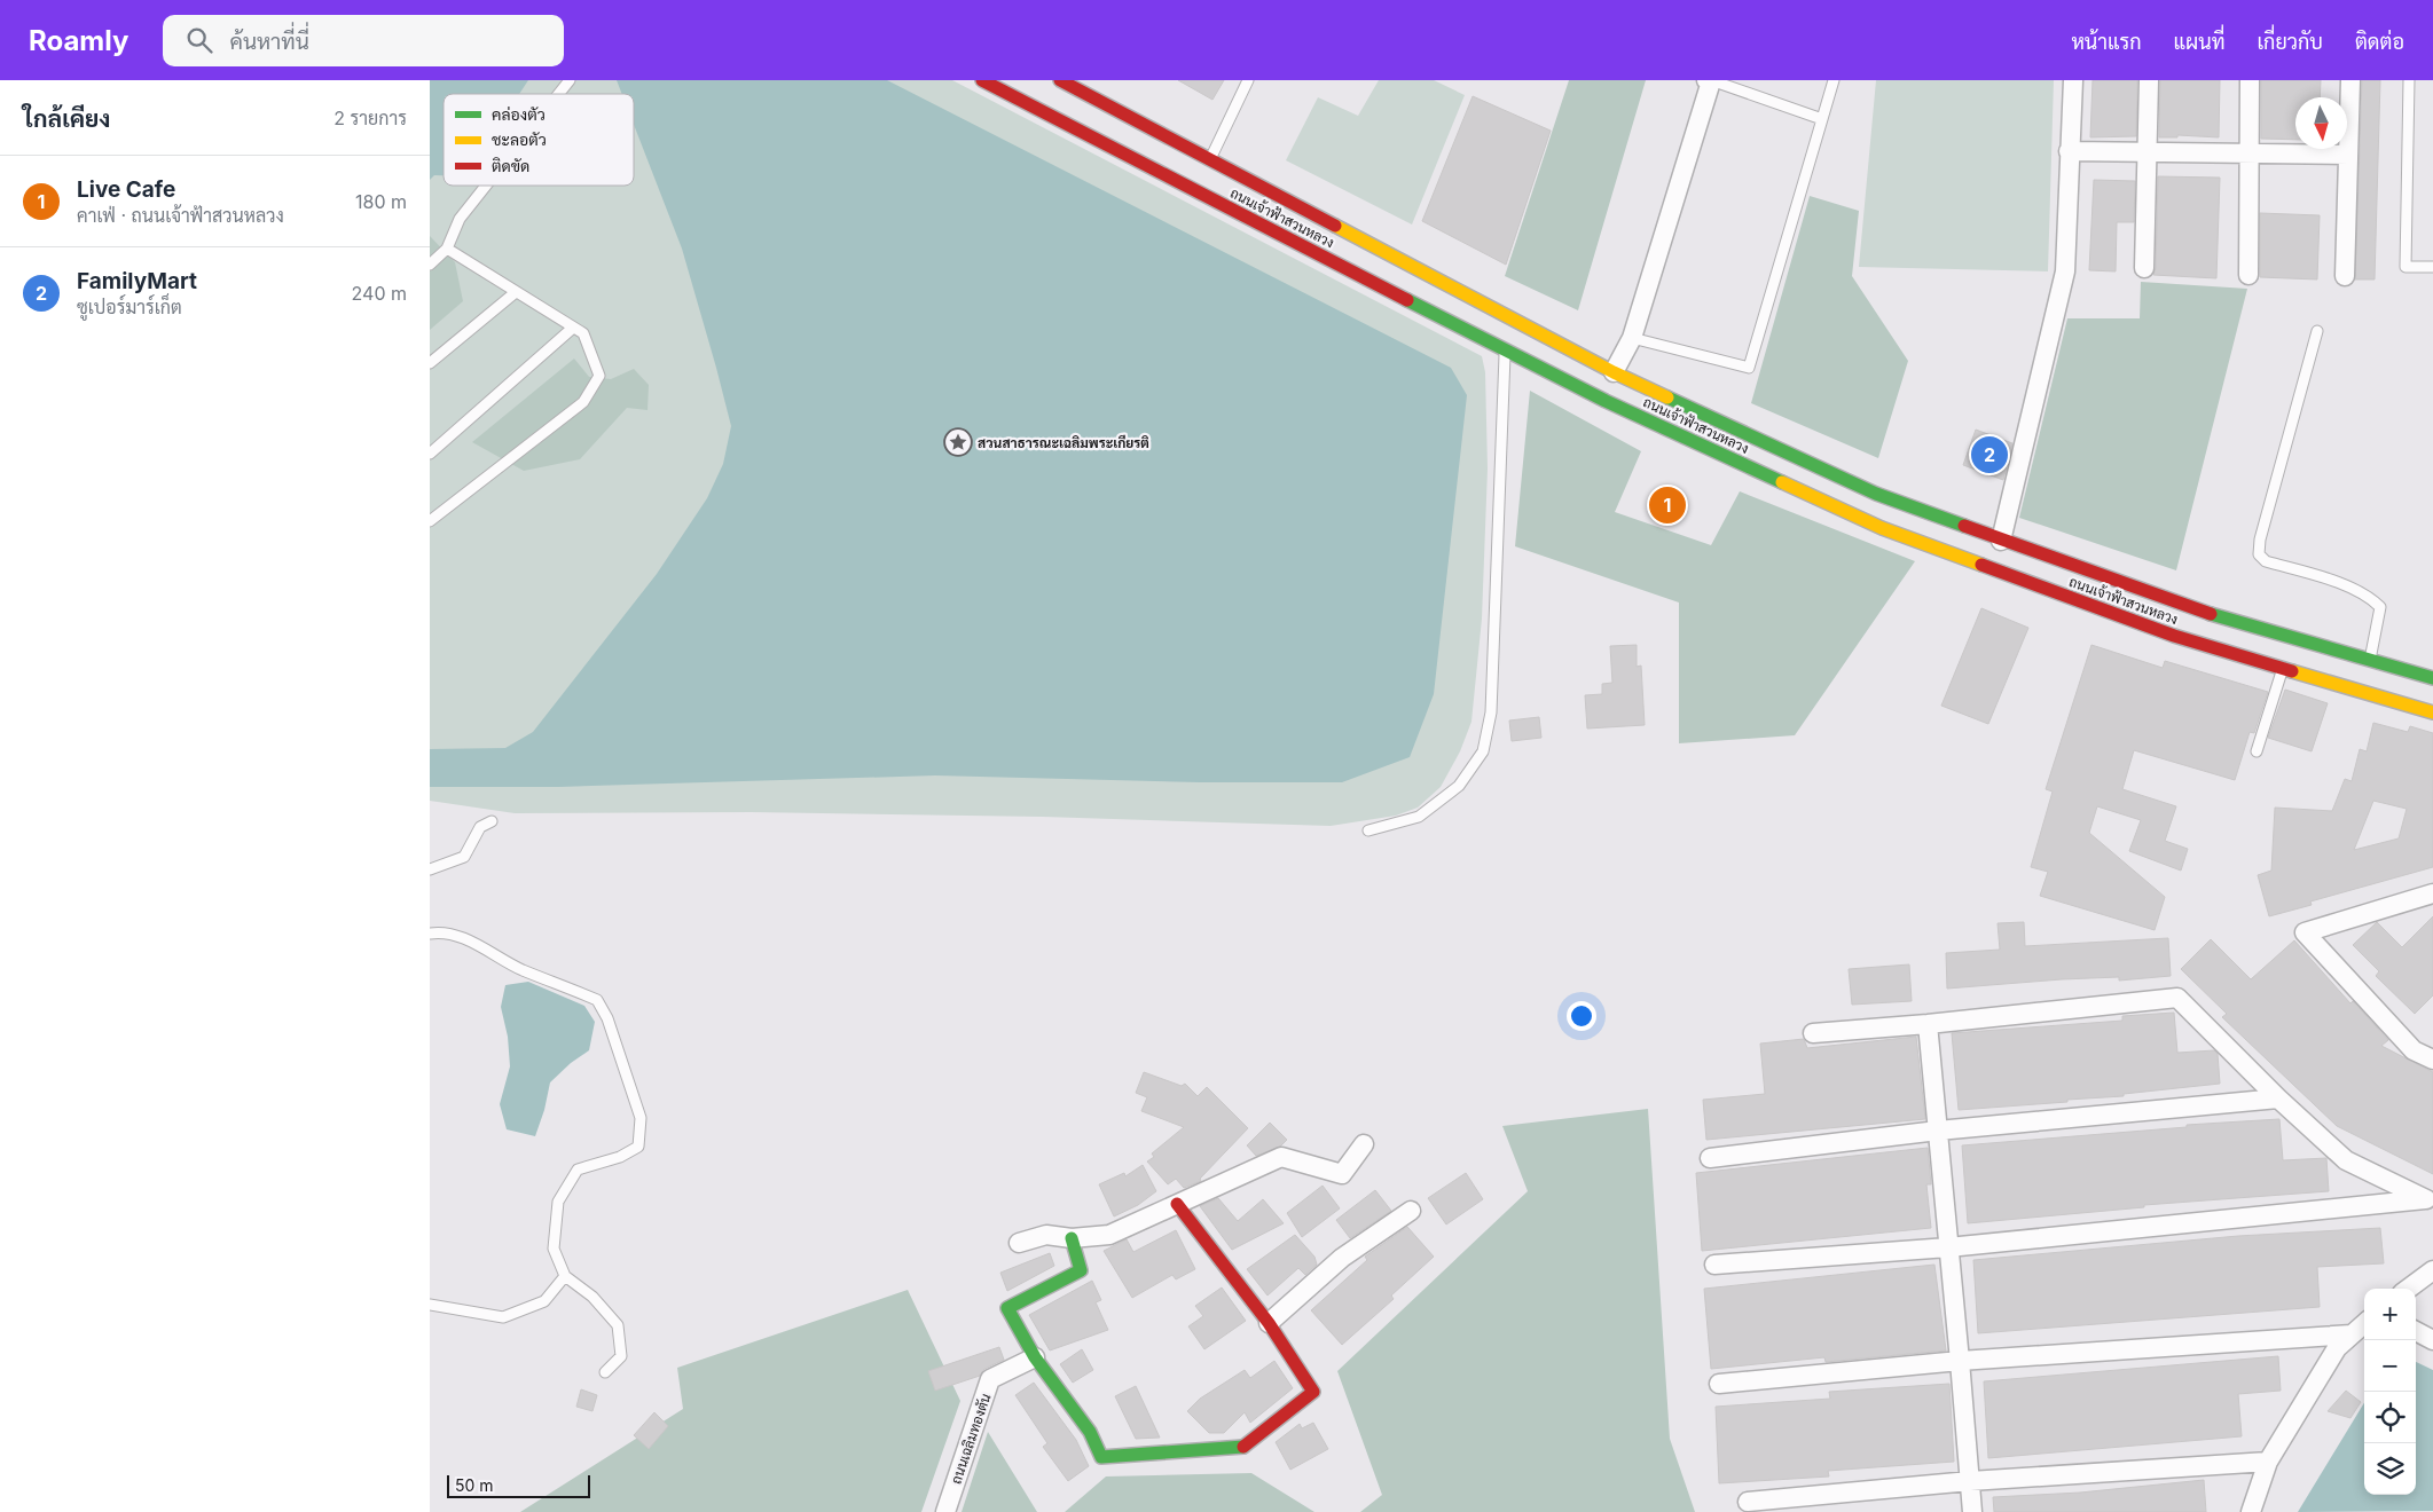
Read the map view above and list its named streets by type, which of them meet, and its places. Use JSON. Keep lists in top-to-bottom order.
{
  "streets": {
    "main road": ["ถนนเจ้าฟ้าสวนหลวง"],
    "street": ["ถนนเฉลิมทองตัน"]
  },
  "places": {
    "place": ["สวนสาธารณะเฉลิมพระเกียรติ"]
  },
  "legend": ["คล่องตัว", "ชะลอตัว", "ติดขัด"],
  "scale_bar": "50 m",
  "north": "bottom",
  "page": {
    "header": "Roamly",
    "search": "ค้นหาที่นี่",
    "nav": [
      "หน้าแรก",
      "แผนที่",
      "เกี่ยวกับ",
      "ติดต่อ"
    ],
    "heading": ["ใกล้เคียง", "2 รายการ"],
    "list": [
      {
        "mark": "1",
        "name": "Live Cafe",
        "note": "คาเฟ่ · ถนนเจ้าฟ้าสวนหลวง",
        "value": "180 m"
      },
      {
        "mark": "2",
        "name": "FamilyMart",
        "note": "ซูเปอร์มาร์เก็ต",
        "value": "240 m"
      }
    ],
    "pins": ["2", "1"],
    "map_buttons": ["+", "−"],
    "scale": "50 m"
  }
}
